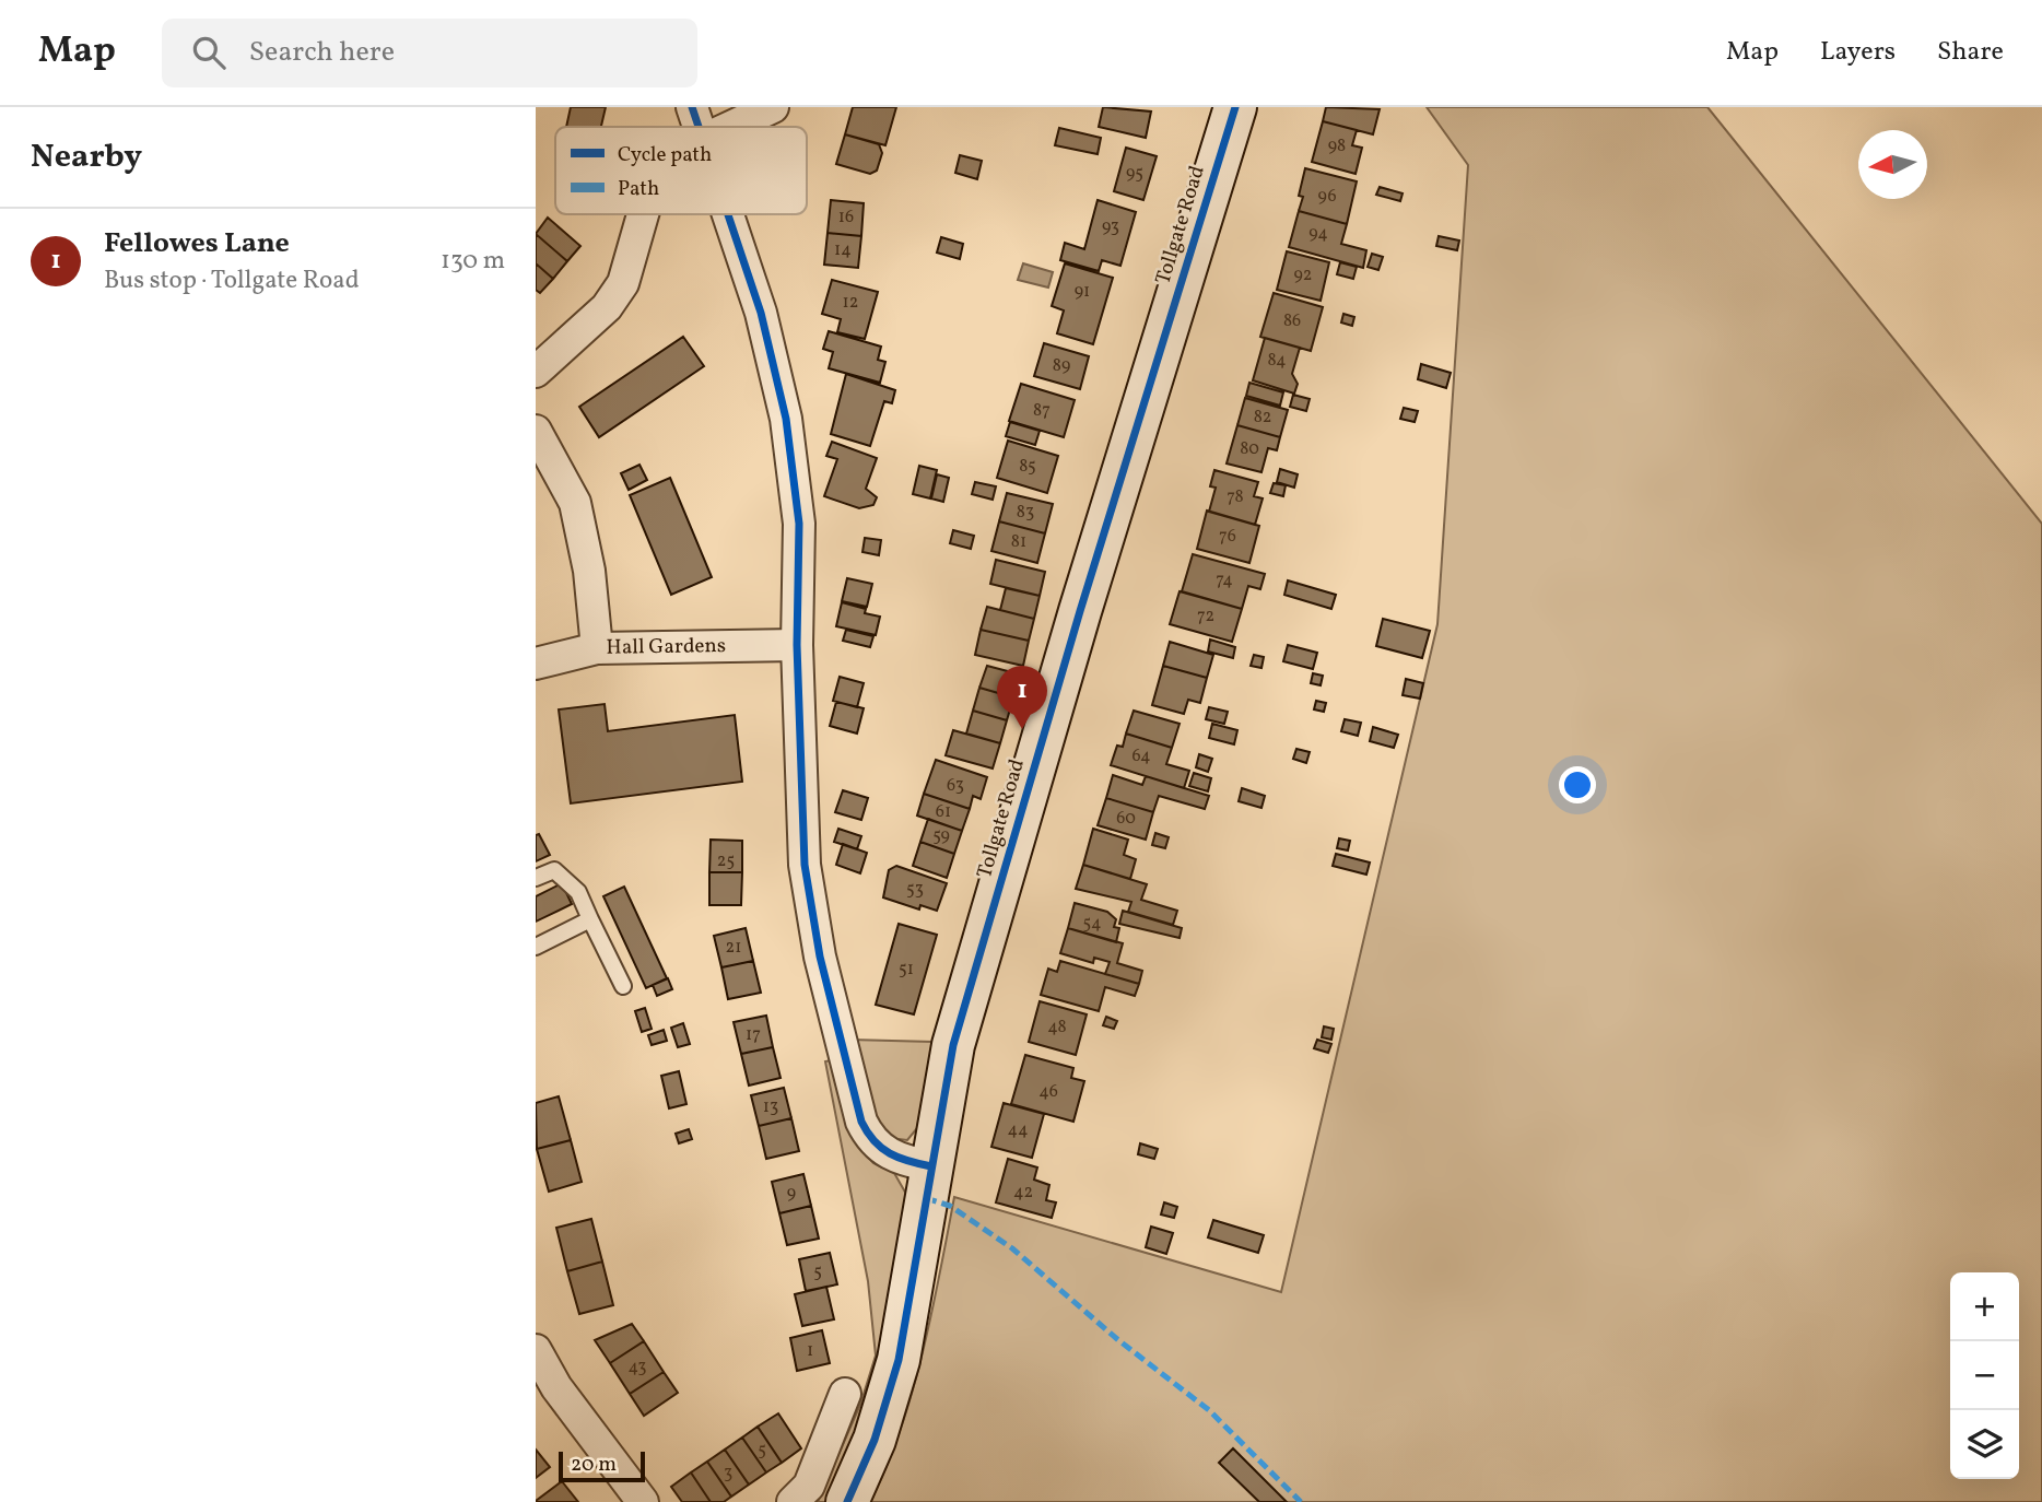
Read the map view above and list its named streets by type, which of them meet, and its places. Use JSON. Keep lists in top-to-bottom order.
{
  "streets": {
    "street": ["Tollgate Road", "Hall Gardens"]
  },
  "house_numbers": [
    "98",
    "95",
    "96",
    "16",
    "93",
    "94",
    "14",
    "92",
    "91",
    "12",
    "86",
    "84",
    "89",
    "87",
    "82",
    "80",
    "85",
    "78",
    "83",
    "76",
    "81",
    "74",
    "72",
    "64",
    "63",
    "61",
    "60",
    "59",
    "25",
    "53",
    "54",
    "21",
    "51",
    "48",
    "17",
    "46",
    "13",
    "44",
    "42",
    "9",
    "5",
    "1",
    "43",
    "5",
    "3"
  ],
  "legend": ["Cycle path", "Path"],
  "scale_bar": "20 m",
  "north": "left",
  "page": {
    "header": "Map",
    "search": "Search here",
    "nav": ["Map", "Layers", "Share"],
    "heading": "Nearby",
    "list": [
      {
        "mark": "1",
        "name": "Fellowes Lane",
        "note": "Bus stop · Tollgate Road",
        "value": "130 m"
      }
    ],
    "pins": "1",
    "map_buttons": ["+", "−"],
    "scale": "20 m"
  }
}
